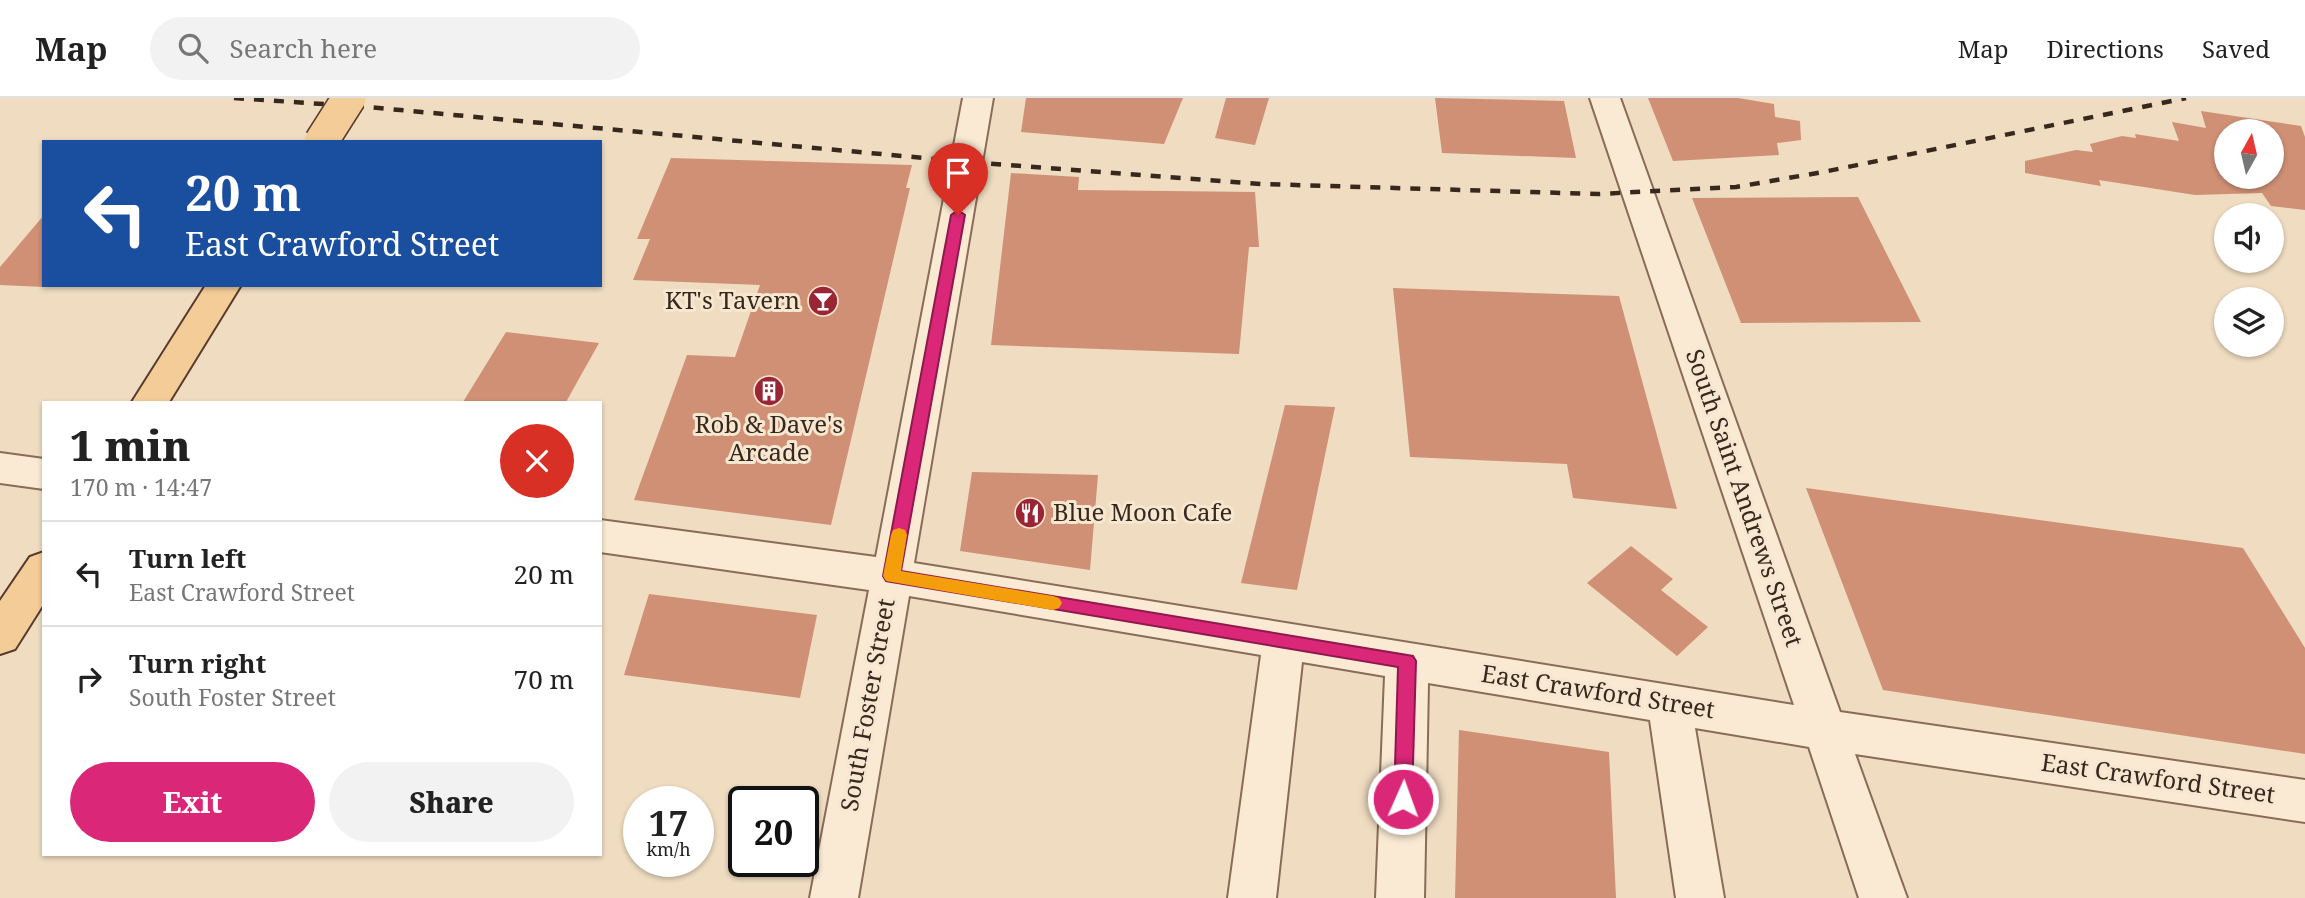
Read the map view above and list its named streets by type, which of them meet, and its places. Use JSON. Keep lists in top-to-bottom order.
{
  "streets": {
    "street": ["South Saint Andrews Street", "East Crawford Street", "South Foster Street"]
  },
  "crossings": [
    ["South Saint Andrews Street", "East Crawford Street"],
    ["East Crawford Street", "South Foster Street"]
  ],
  "places": {
    "bar": ["KT's Tavern"],
    "building": ["Rob & Dave's Arcade"],
    "restaurant": ["Blue Moon Cafe"]
  },
  "north": "top",
  "page": {
    "header": "Map",
    "search": "Search here",
    "nav": ["Map", "Directions", "Saved"],
    "turn": ["20 m", "East Crawford Street"],
    "heading": ["1 min", "170 m · 14:47"],
    "list": [
      {
        "name": "Turn left",
        "note": "East Crawford Street",
        "value": "20 m"
      },
      {
        "name": "Turn right",
        "note": "South Foster Street",
        "value": "70 m"
      }
    ],
    "buttons": ["Exit", "Share"],
    "speed": "17 km/h",
    "limit": "20"
  }
}
